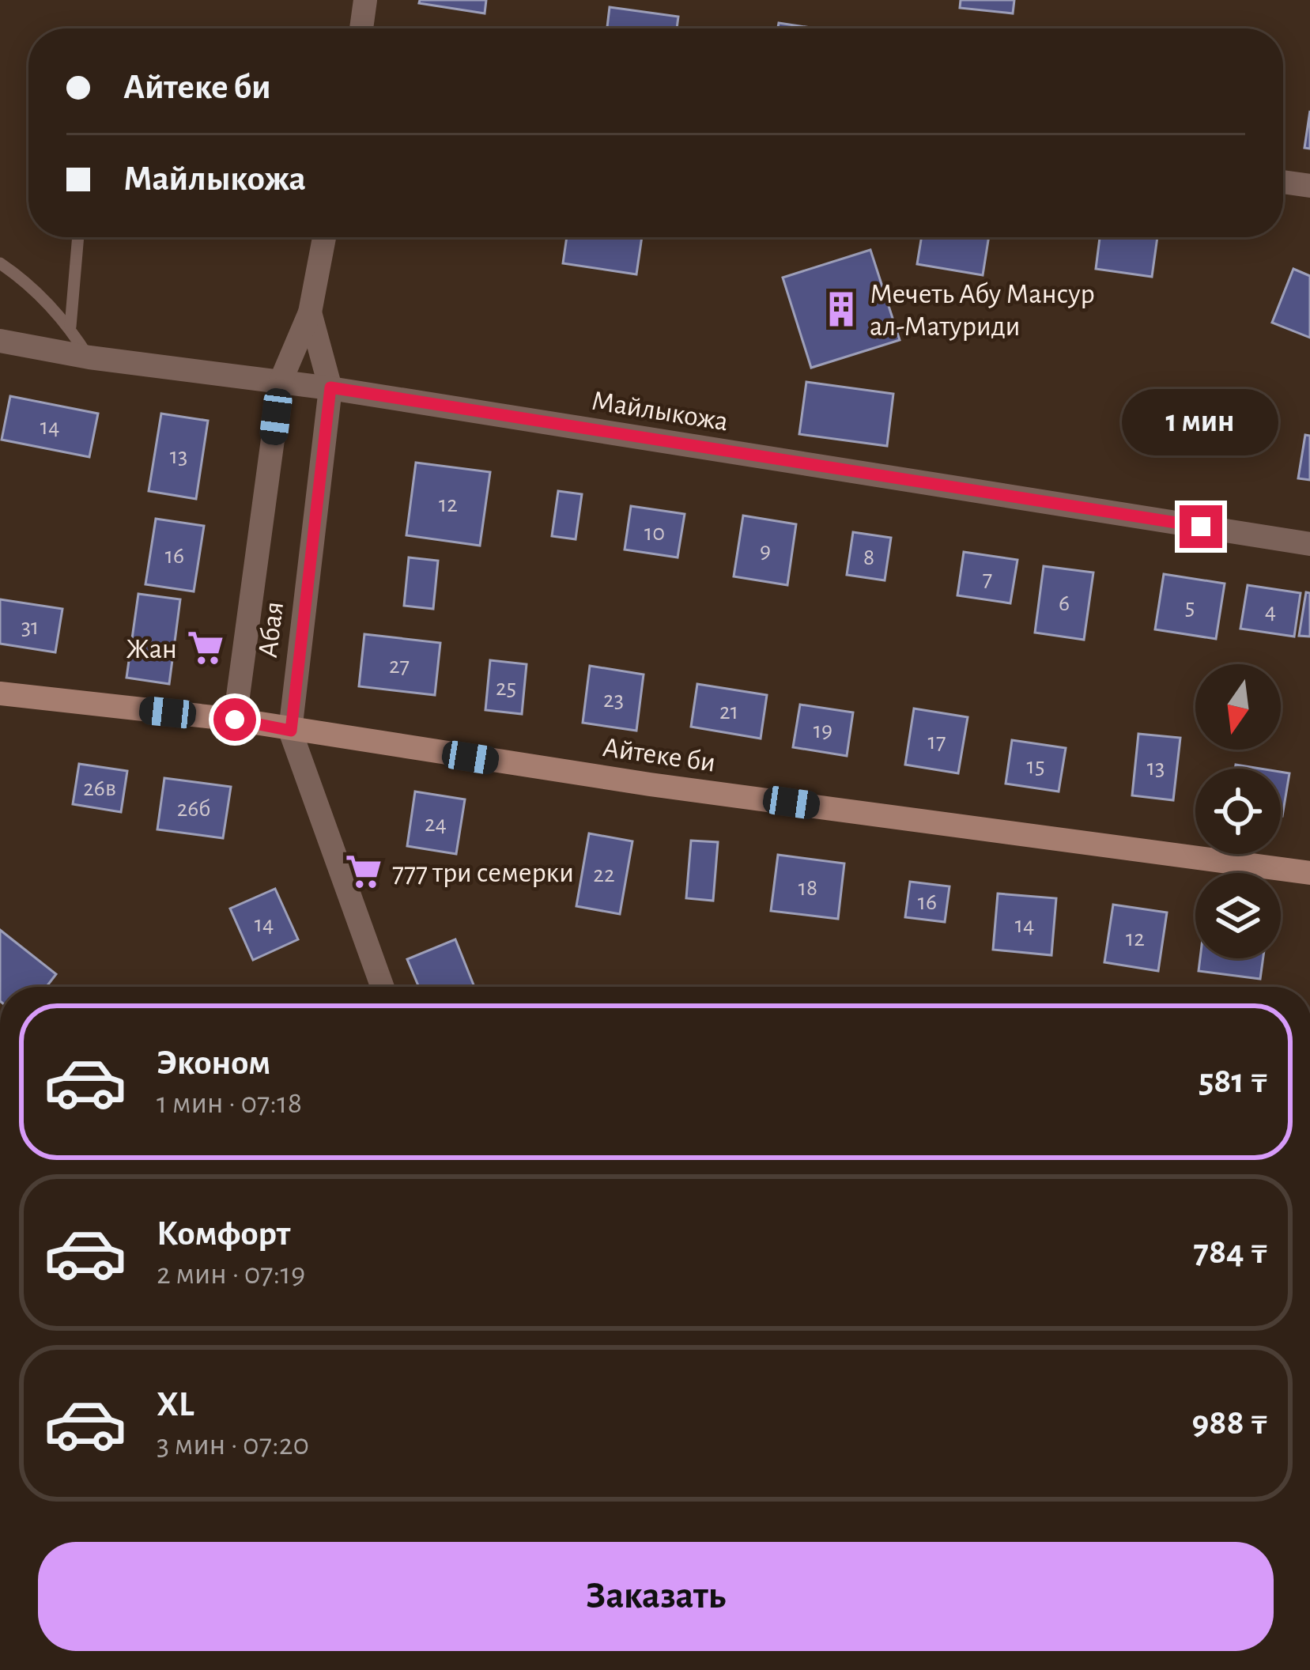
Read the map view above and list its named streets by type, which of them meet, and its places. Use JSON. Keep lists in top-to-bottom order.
{
  "streets": {
    "street": ["Майлыкожа", "Абая", "Айтеке би"]
  },
  "crossings": [
    ["Майлыкожа", "Абая"],
    ["Абая", "Айтеке би"]
  ],
  "places": {
    "building": ["Мечеть Абу Мансур ал-Матуриди"],
    "supermarket": ["Жан", "777 три семерки"]
  },
  "house_numbers": [
    "14",
    "13",
    "12",
    "10",
    "9",
    "16",
    "8",
    "7",
    "6",
    "5",
    "4",
    "31",
    "27",
    "25",
    "23",
    "21",
    "19",
    "17",
    "15",
    "13",
    "26в",
    "26б",
    "24",
    "22",
    "18",
    "16",
    "14",
    "14",
    "12"
  ],
  "north": "bottom",
  "page": {
    "banner": ["Айтеке би", "Майлыкожа"],
    "bubble": "1 мин",
    "list": [
      {
        "name": "Эконом",
        "note": "1 мин · 07:18",
        "value": "581 ₸"
      },
      {
        "name": "Комфорт",
        "note": "2 мин · 07:19",
        "value": "784 ₸"
      },
      {
        "name": "XL",
        "note": "3 мин · 07:20",
        "value": "988 ₸"
      }
    ],
    "buttons": "Заказать"
  }
}
